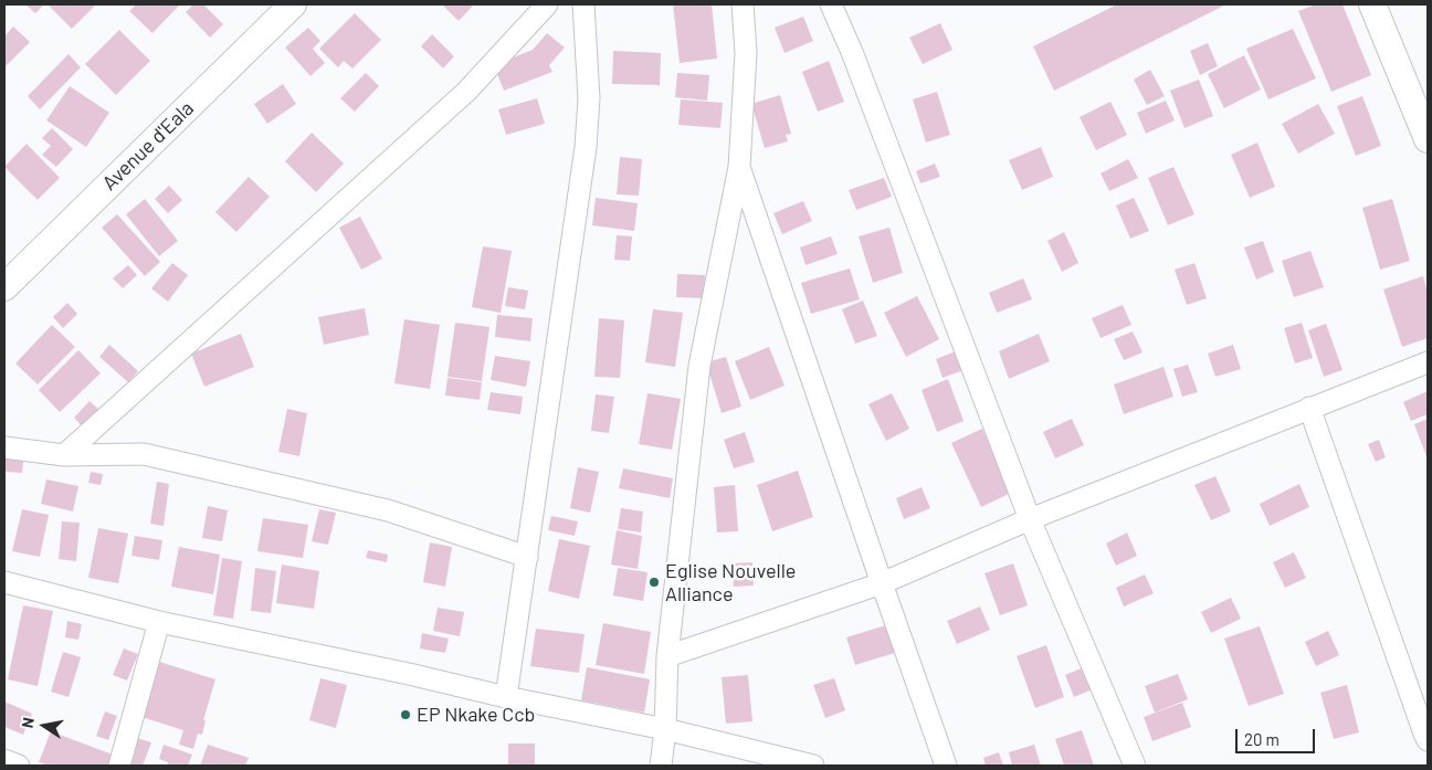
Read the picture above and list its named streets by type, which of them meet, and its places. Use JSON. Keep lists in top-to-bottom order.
{
  "streets": {
    "street": ["Avenue d'Eala"]
  },
  "places": ["Eglise Nouvelle Alliance", "EP Nkake Ccb"],
  "scale_bar": "20 m",
  "north": "left"
}
